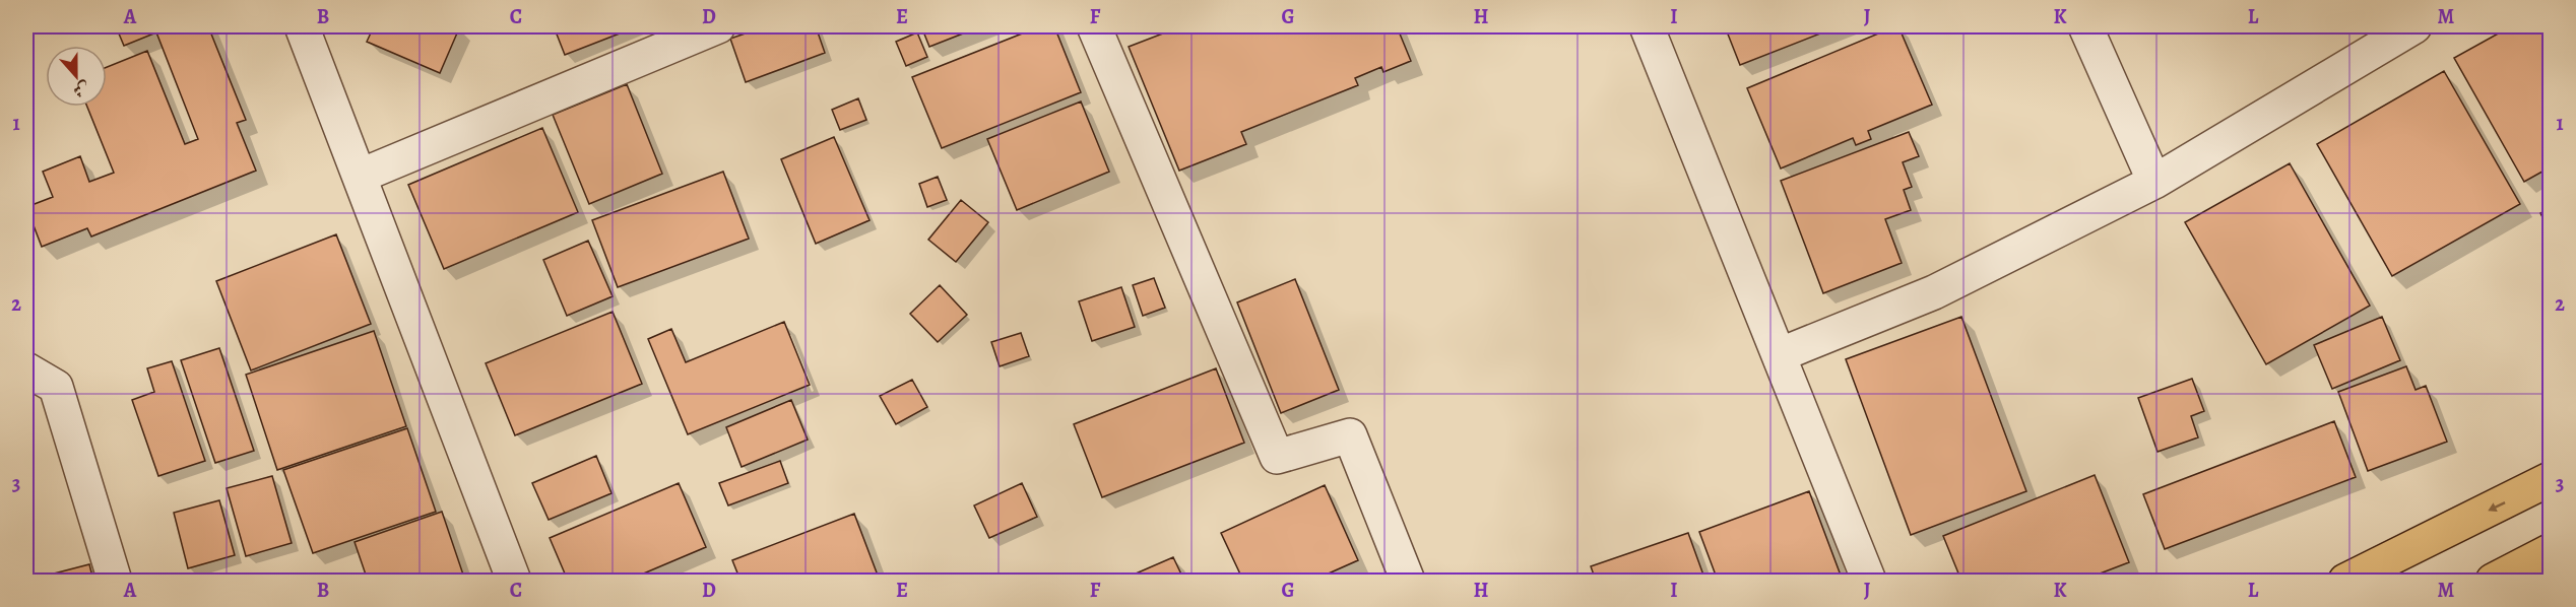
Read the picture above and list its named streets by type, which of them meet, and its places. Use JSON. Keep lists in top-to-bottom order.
{
  "north": "bottom",
  "grid": {
    "columns": [
      "A",
      "B",
      "C",
      "D",
      "E",
      "F",
      "G",
      "H",
      "I",
      "J",
      "K",
      "L",
      "M"
    ],
    "rows": ["1", "2", "3"]
  }
}
